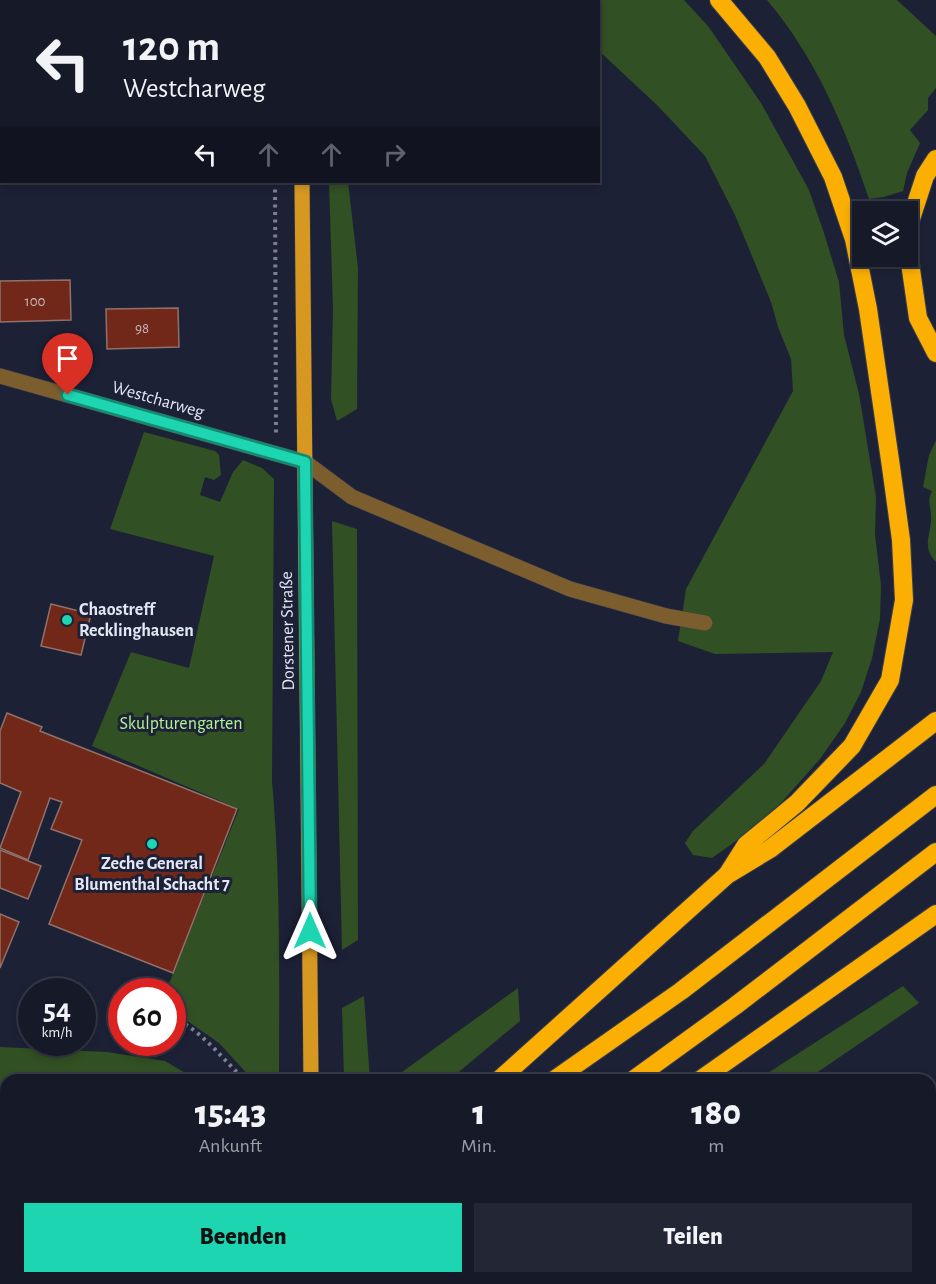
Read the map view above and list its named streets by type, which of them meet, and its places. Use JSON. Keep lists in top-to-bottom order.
{
  "streets": {
    "main road": ["Dorstener Straße"],
    "street": ["Westcharweg"]
  },
  "crossings": [
    ["Westcharweg", "Dorstener Straße"]
  ],
  "parks": ["Skulpturengarten"],
  "places": ["Chaostreff Recklinghausen", "Zeche General Blumenthal Schacht 7"],
  "house_numbers": ["100", "98"],
  "page": {
    "turn": ["120 m", "Westcharweg"],
    "speed": "54 km/h",
    "limit": "60",
    "eta": [
      "15:43",
      "Ankunft",
      "1",
      "Min.",
      "180",
      "m"
    ],
    "buttons": ["Beenden", "Teilen"]
  }
}
